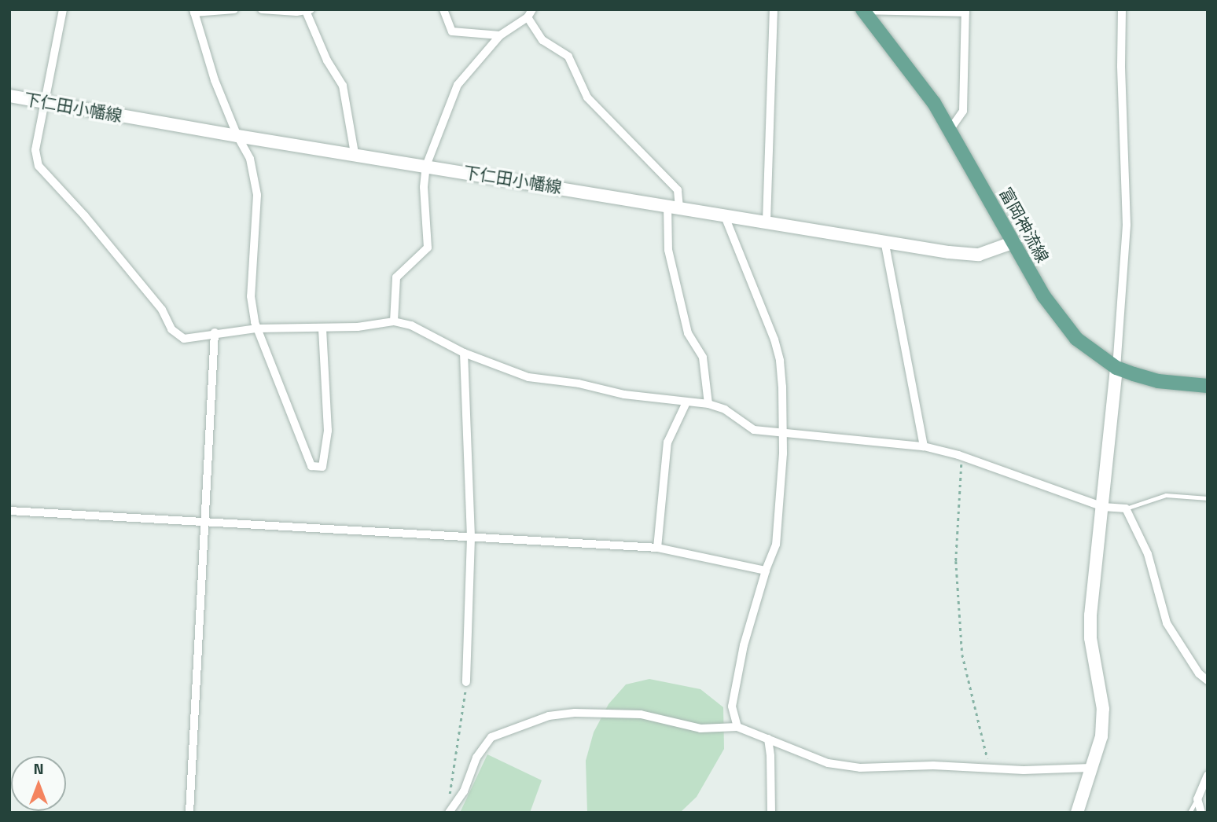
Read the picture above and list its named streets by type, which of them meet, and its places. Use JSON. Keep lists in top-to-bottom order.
{
  "streets": {
    "main road": ["下仁田小幡線", "富岡神流線"]
  },
  "crossings": [
    ["下仁田小幡線", "富岡神流線"]
  ],
  "north": "top"
}
